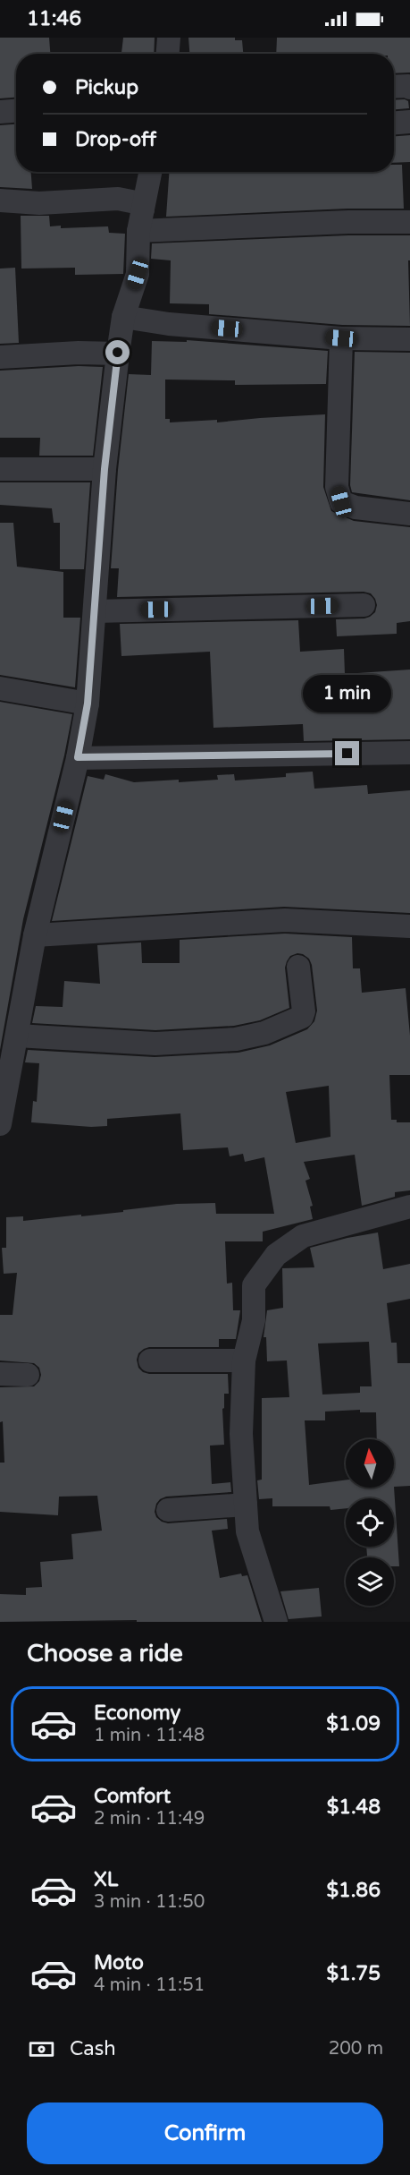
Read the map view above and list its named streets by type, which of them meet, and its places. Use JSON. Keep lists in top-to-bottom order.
{
  "north": "top",
  "page": {
    "status": "11:46",
    "banner": ["Pickup", "Drop-off"],
    "bubble": "1 min",
    "heading": "Choose a ride",
    "list": [
      {
        "name": "Economy",
        "note": "1 min · 11:48",
        "value": "$1.09"
      },
      {
        "name": "Comfort",
        "note": "2 min · 11:49",
        "value": "$1.48"
      },
      {
        "name": "XL",
        "note": "3 min · 11:50",
        "value": "$1.86"
      },
      {
        "name": "Moto",
        "note": "4 min · 11:51",
        "value": "$1.75"
      }
    ],
    "pay": ["Cash", "200 m"],
    "buttons": "Confirm"
  }
}
